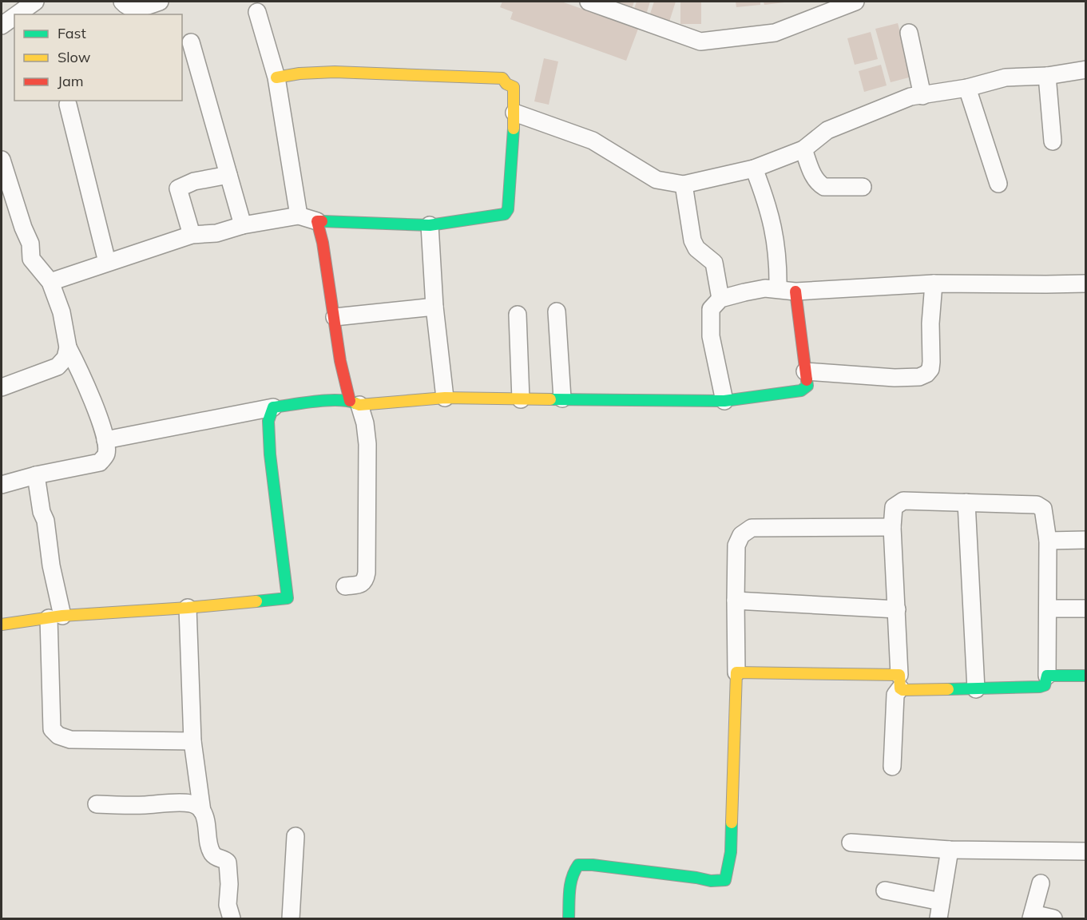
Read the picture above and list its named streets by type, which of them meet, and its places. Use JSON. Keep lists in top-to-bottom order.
{
  "legend": ["Fast", "Slow", "Jam"]
}
